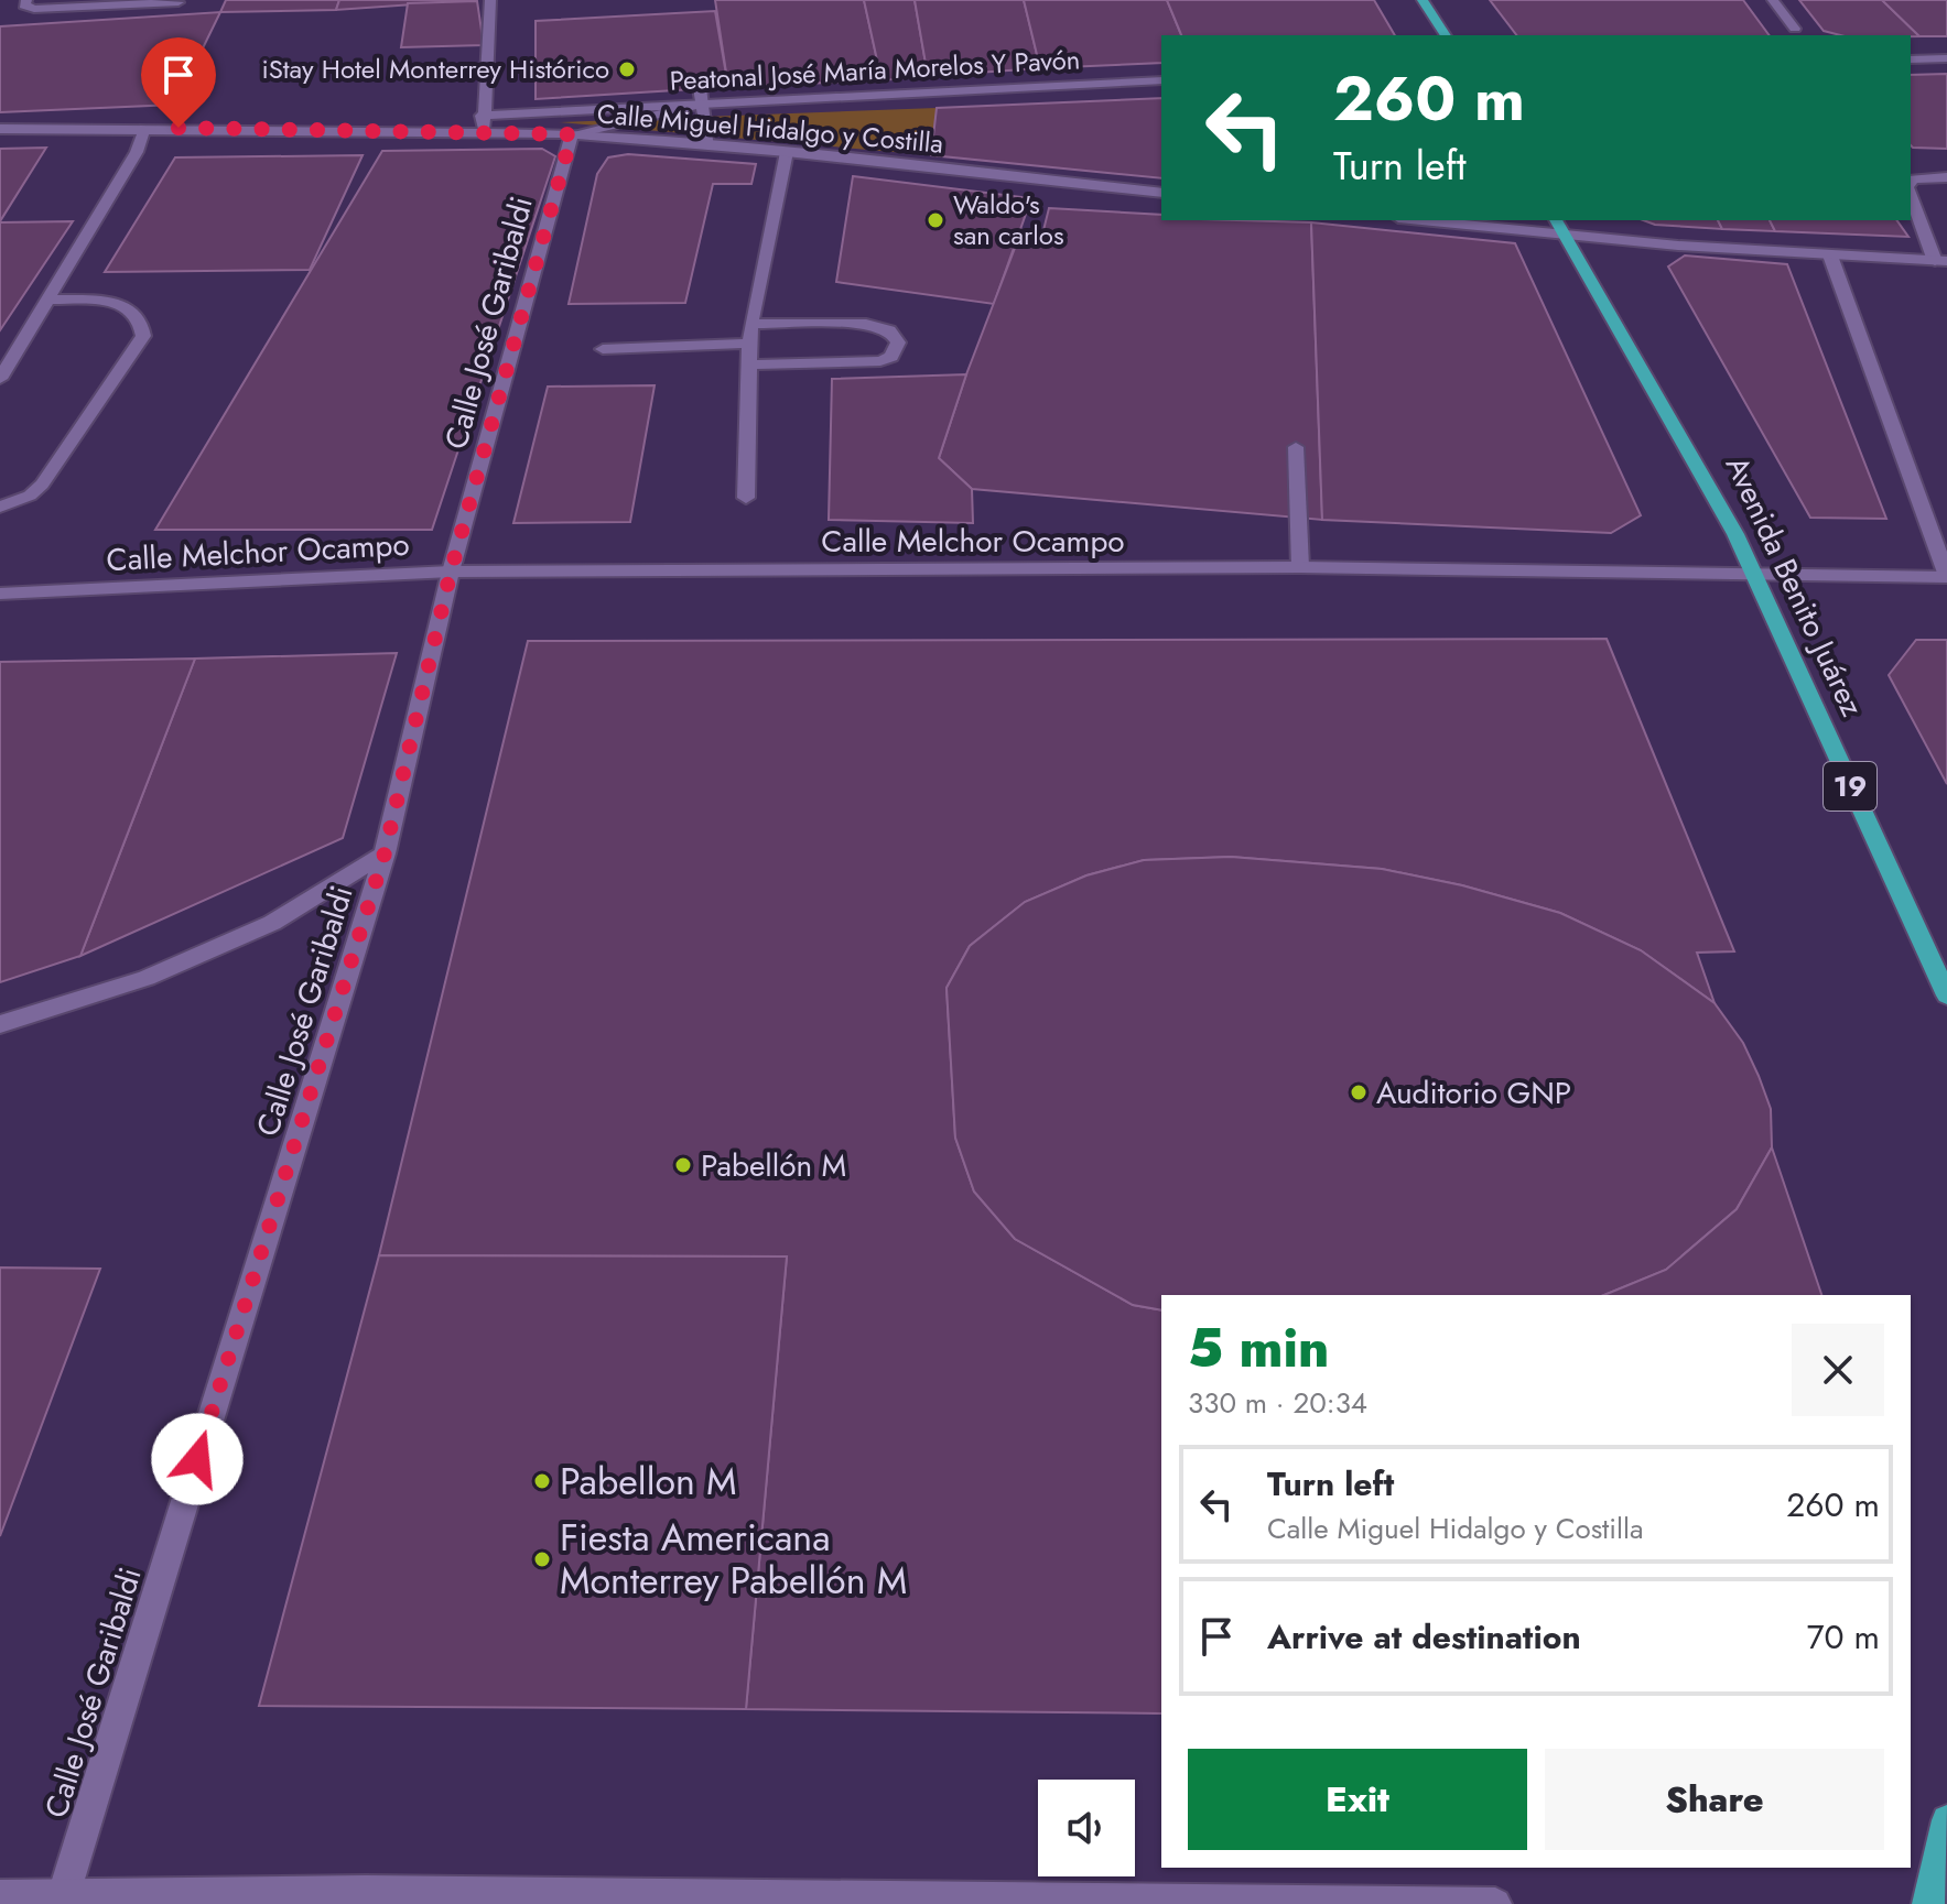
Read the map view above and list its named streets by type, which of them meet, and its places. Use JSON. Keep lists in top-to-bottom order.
{
  "streets": {
    "main road": ["Avenida Benito Juárez", "19"],
    "street": [
      "Peatonal José María Morelos Y Pavón",
      "Calle Miguel Hidalgo y Costilla",
      "Calle José Garibaldi",
      "Calle Melchor Ocampo"
    ]
  },
  "crossings": [
    ["Calle Miguel Hidalgo y Costilla", "Calle José Garibaldi"],
    ["Calle José Garibaldi", "Calle Melchor Ocampo"],
    ["Calle Melchor Ocampo", "Avenida Benito Juárez"]
  ],
  "places": [
    "iStay Hotel Monterrey Histórico",
    "Waldo's san carlos",
    "Auditorio GNP",
    "Pabellón M",
    "Pabellon M",
    "Fiesta Americana Monterrey Pabellón M"
  ],
  "page": {
    "turn": ["260 m", "Turn left"],
    "heading": ["5 min", "330 m · 20:34"],
    "list": [
      {
        "name": "Turn left",
        "note": "Calle Miguel Hidalgo y Costilla",
        "value": "260 m"
      },
      {
        "name": "Arrive at destination",
        "value": "70 m"
      }
    ],
    "buttons": ["Exit", "Share"]
  }
}
